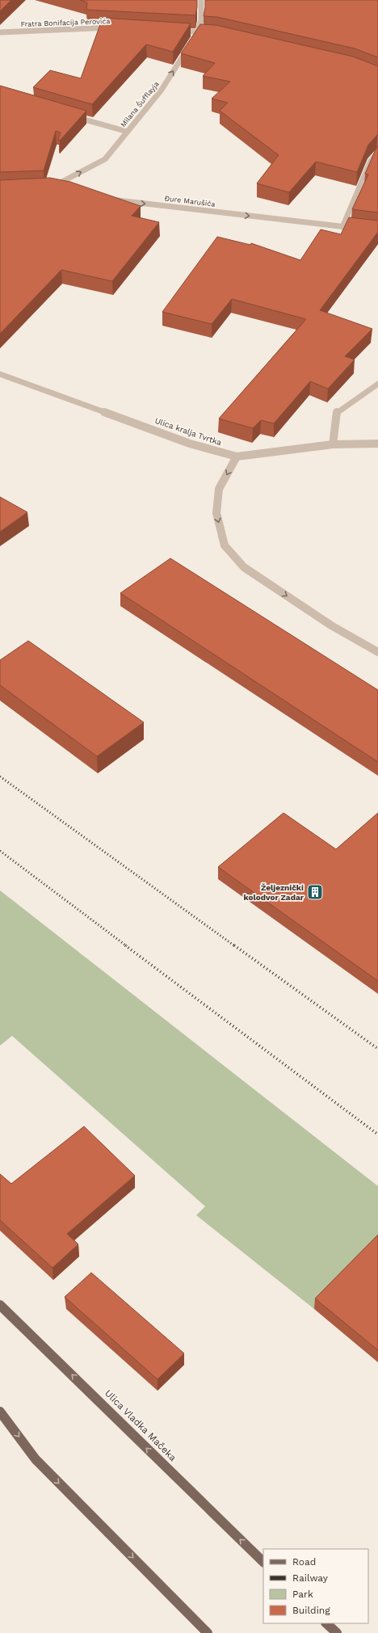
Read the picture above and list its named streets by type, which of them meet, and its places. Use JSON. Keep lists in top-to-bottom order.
{
  "streets": {
    "main road": ["Ulica Vladka Mačeka"],
    "street": [
      "Fratra Bonifacija Perovića",
      "Milana Šufflayja",
      "Đure Marušića",
      "Ulica kralja Tvrtka"
    ]
  },
  "one_way": ["Milana Šufflayja", "Đure Marušića", "Ulica Vladka Mačeka"],
  "places": {
    "building": ["Željeznički kolodvor Zadar"]
  },
  "legend": [
    "Road",
    "Railway",
    "Park",
    "Building"
  ]
}
